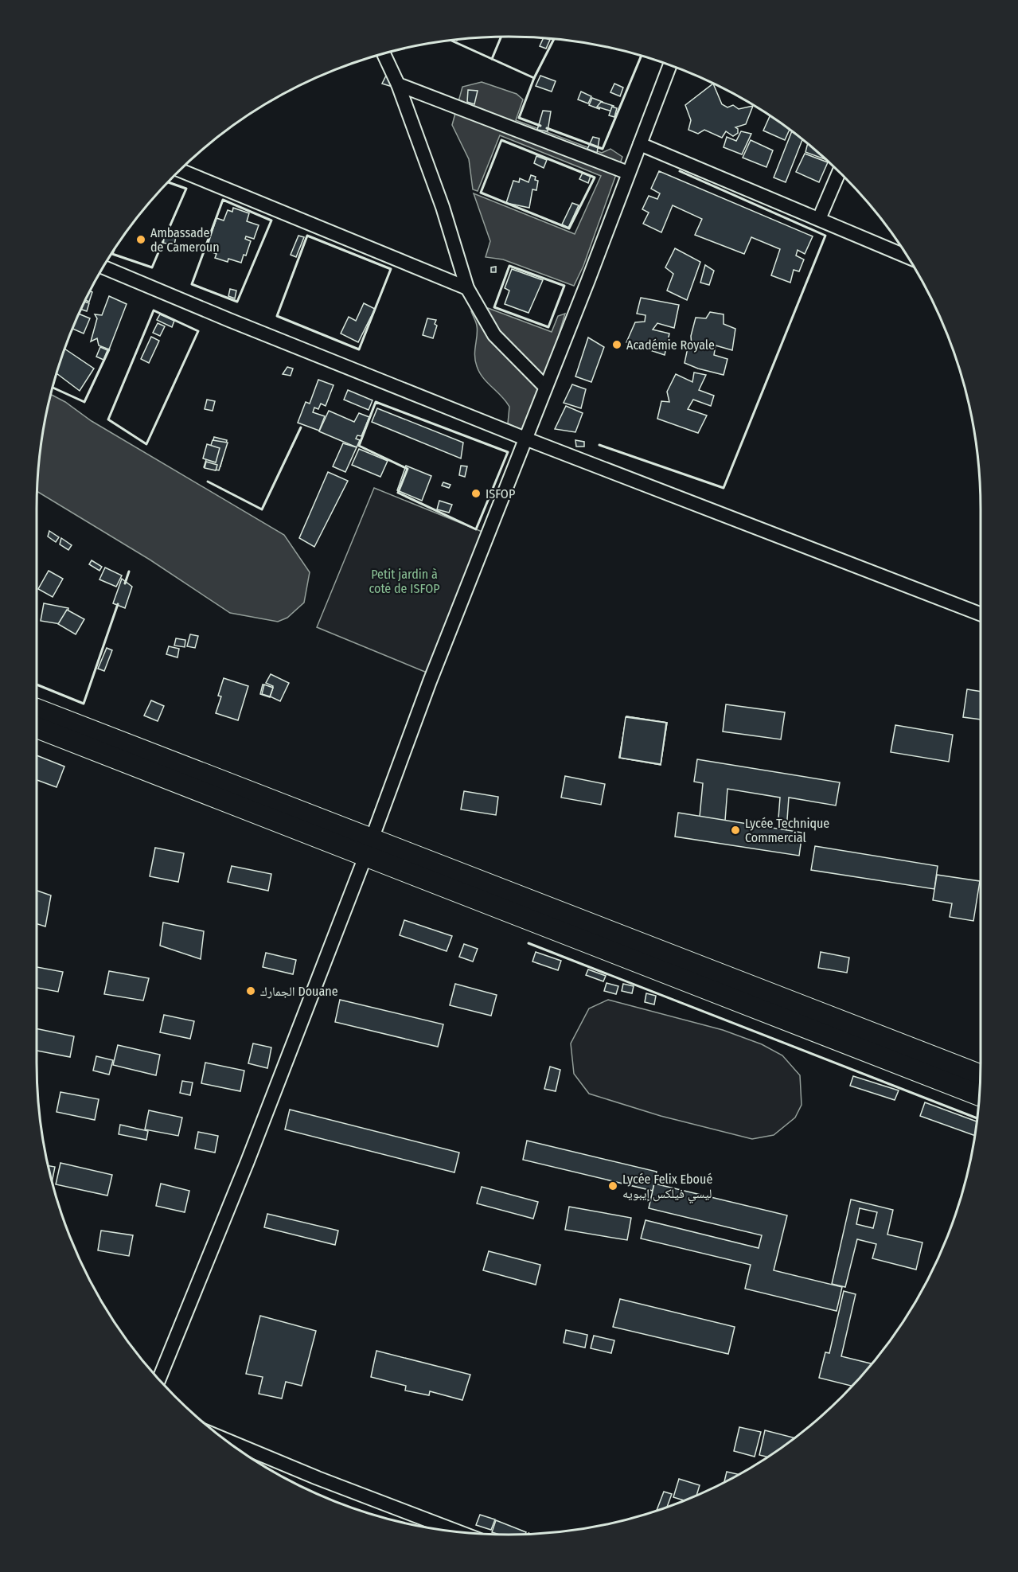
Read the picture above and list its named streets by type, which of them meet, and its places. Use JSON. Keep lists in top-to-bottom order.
{
  "parks": ["Petit jardin à coté de ISFOP"],
  "places": [
    "Ambassade de Cameroun",
    "Académie Royale",
    "ISFOP",
    "Lycée Technique Commercial",
    "الجمارك Douane",
    "Lycée Felix Eboué ليسي فيلكس إيبويه"
  ]
}
